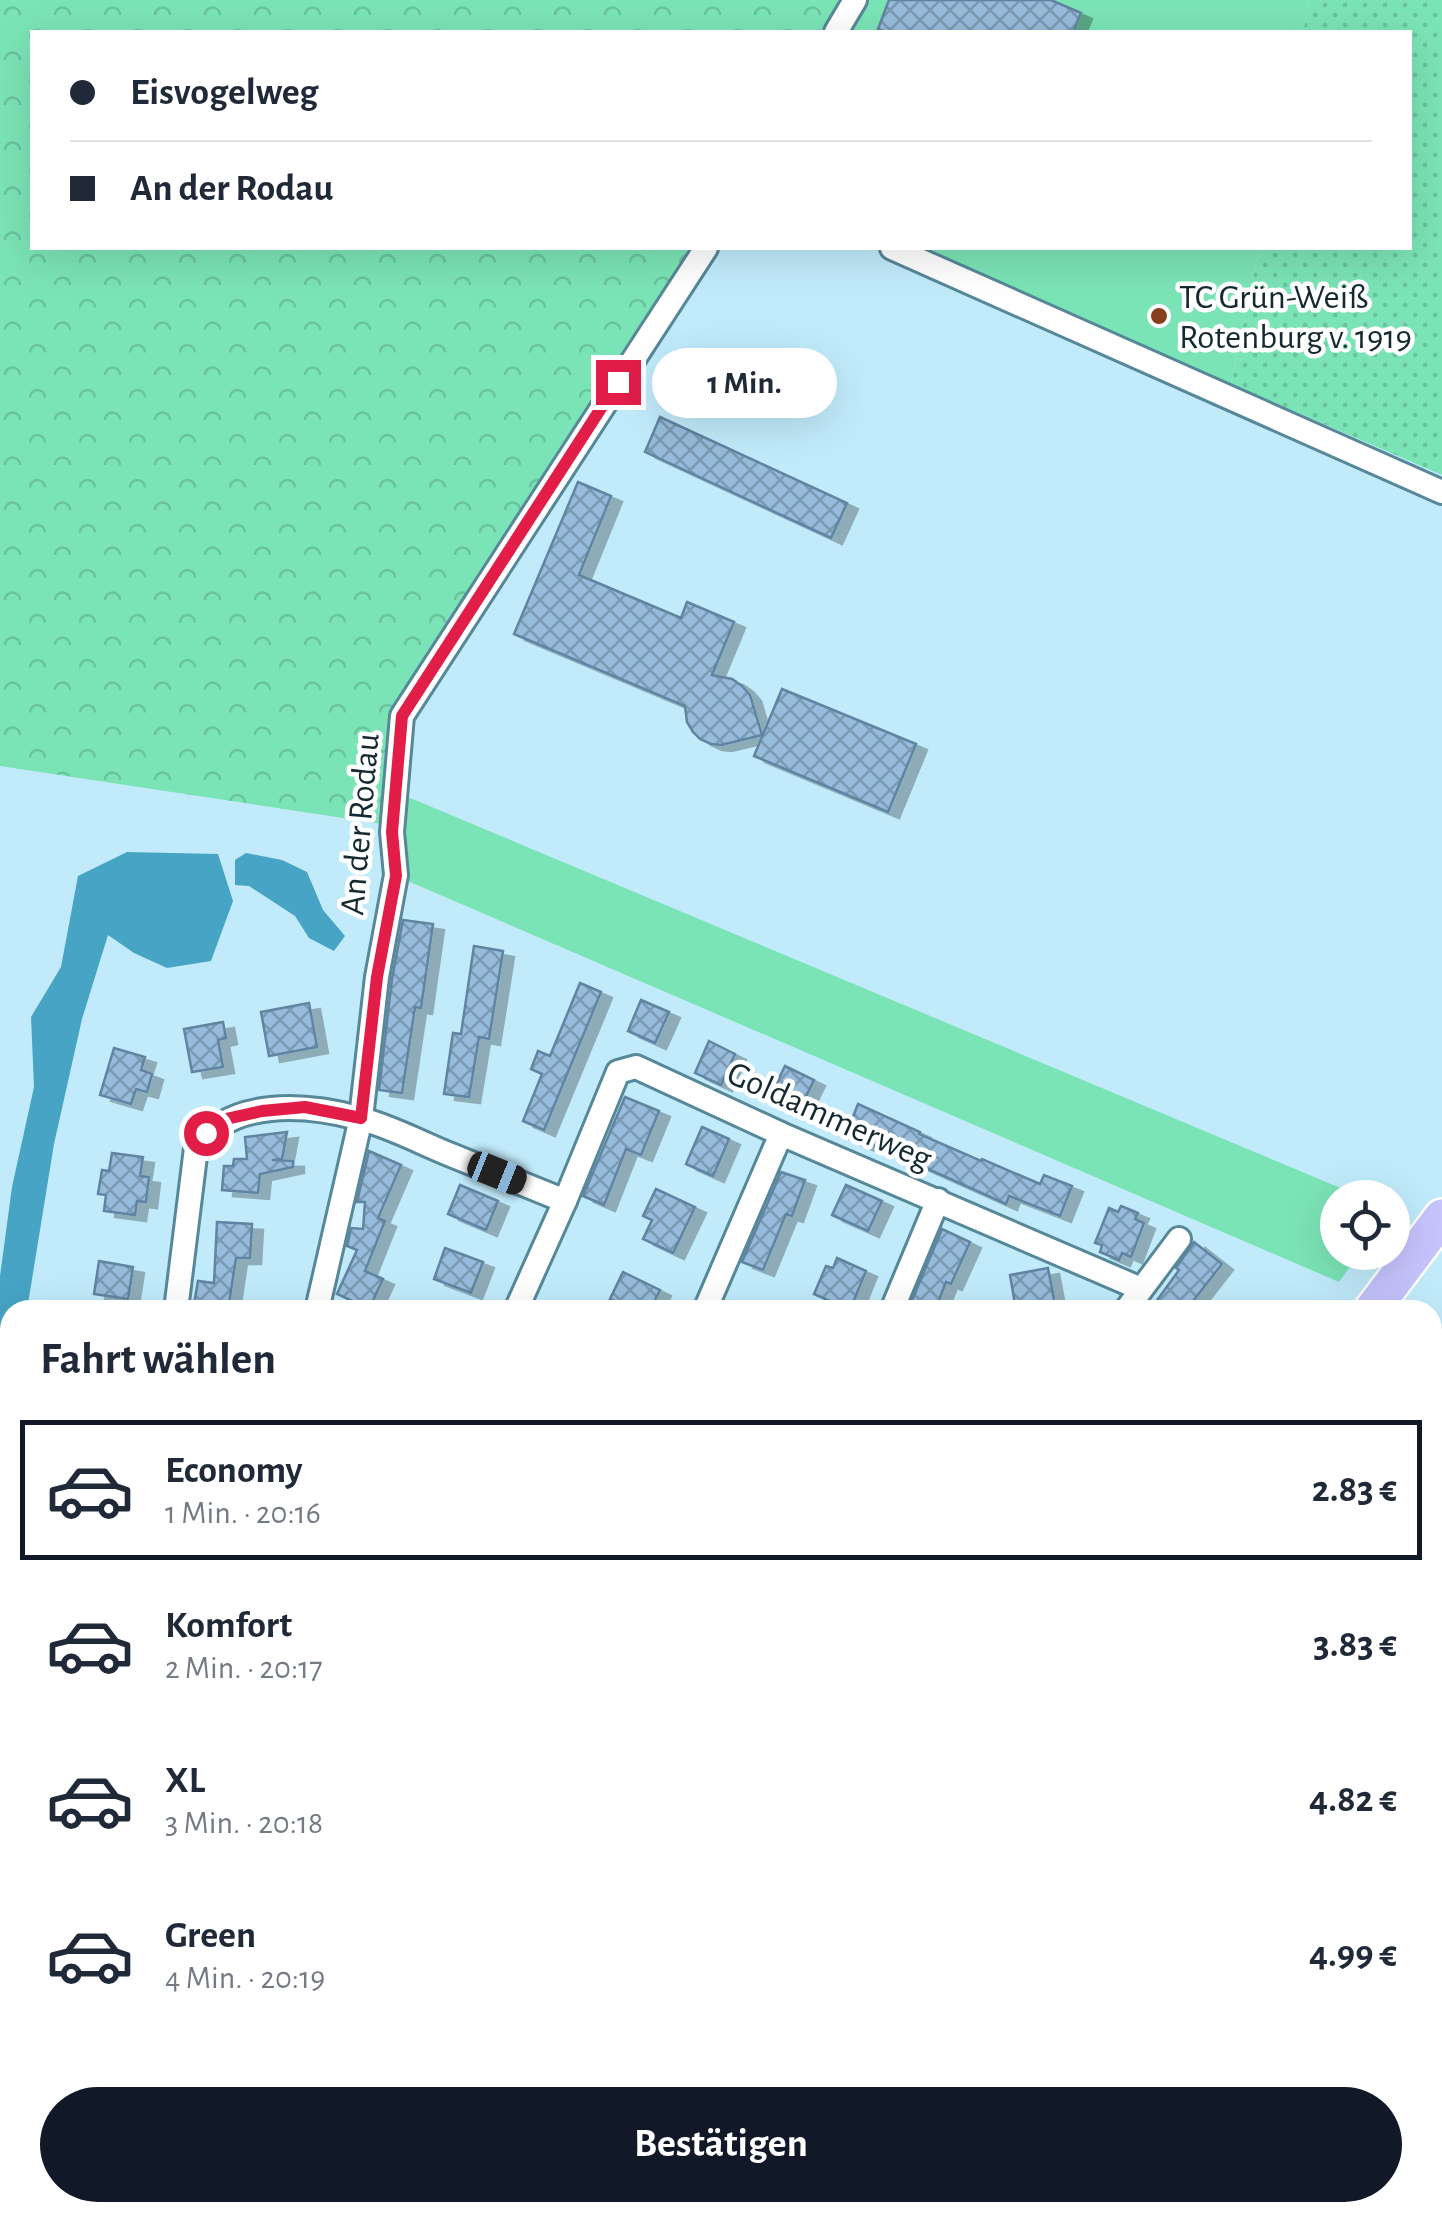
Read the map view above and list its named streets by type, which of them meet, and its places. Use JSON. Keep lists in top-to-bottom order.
{
  "streets": {
    "street": ["An der Rodau", "Goldammerweg"]
  },
  "places": ["TC Grün-Weiß Rotenburg v. 1919"],
  "page": {
    "banner": ["Eisvogelweg", "An der Rodau"],
    "bubble": "1 Min.",
    "heading": "Fahrt wählen",
    "list": [
      {
        "name": "Economy",
        "note": "1 Min. · 20:16",
        "value": "2.83 €"
      },
      {
        "name": "Komfort",
        "note": "2 Min. · 20:17",
        "value": "3.83 €"
      },
      {
        "name": "XL",
        "note": "3 Min. · 20:18",
        "value": "4.82 €"
      },
      {
        "name": "Green",
        "note": "4 Min. · 20:19",
        "value": "4.99 €"
      }
    ],
    "buttons": "Bestätigen"
  }
}
